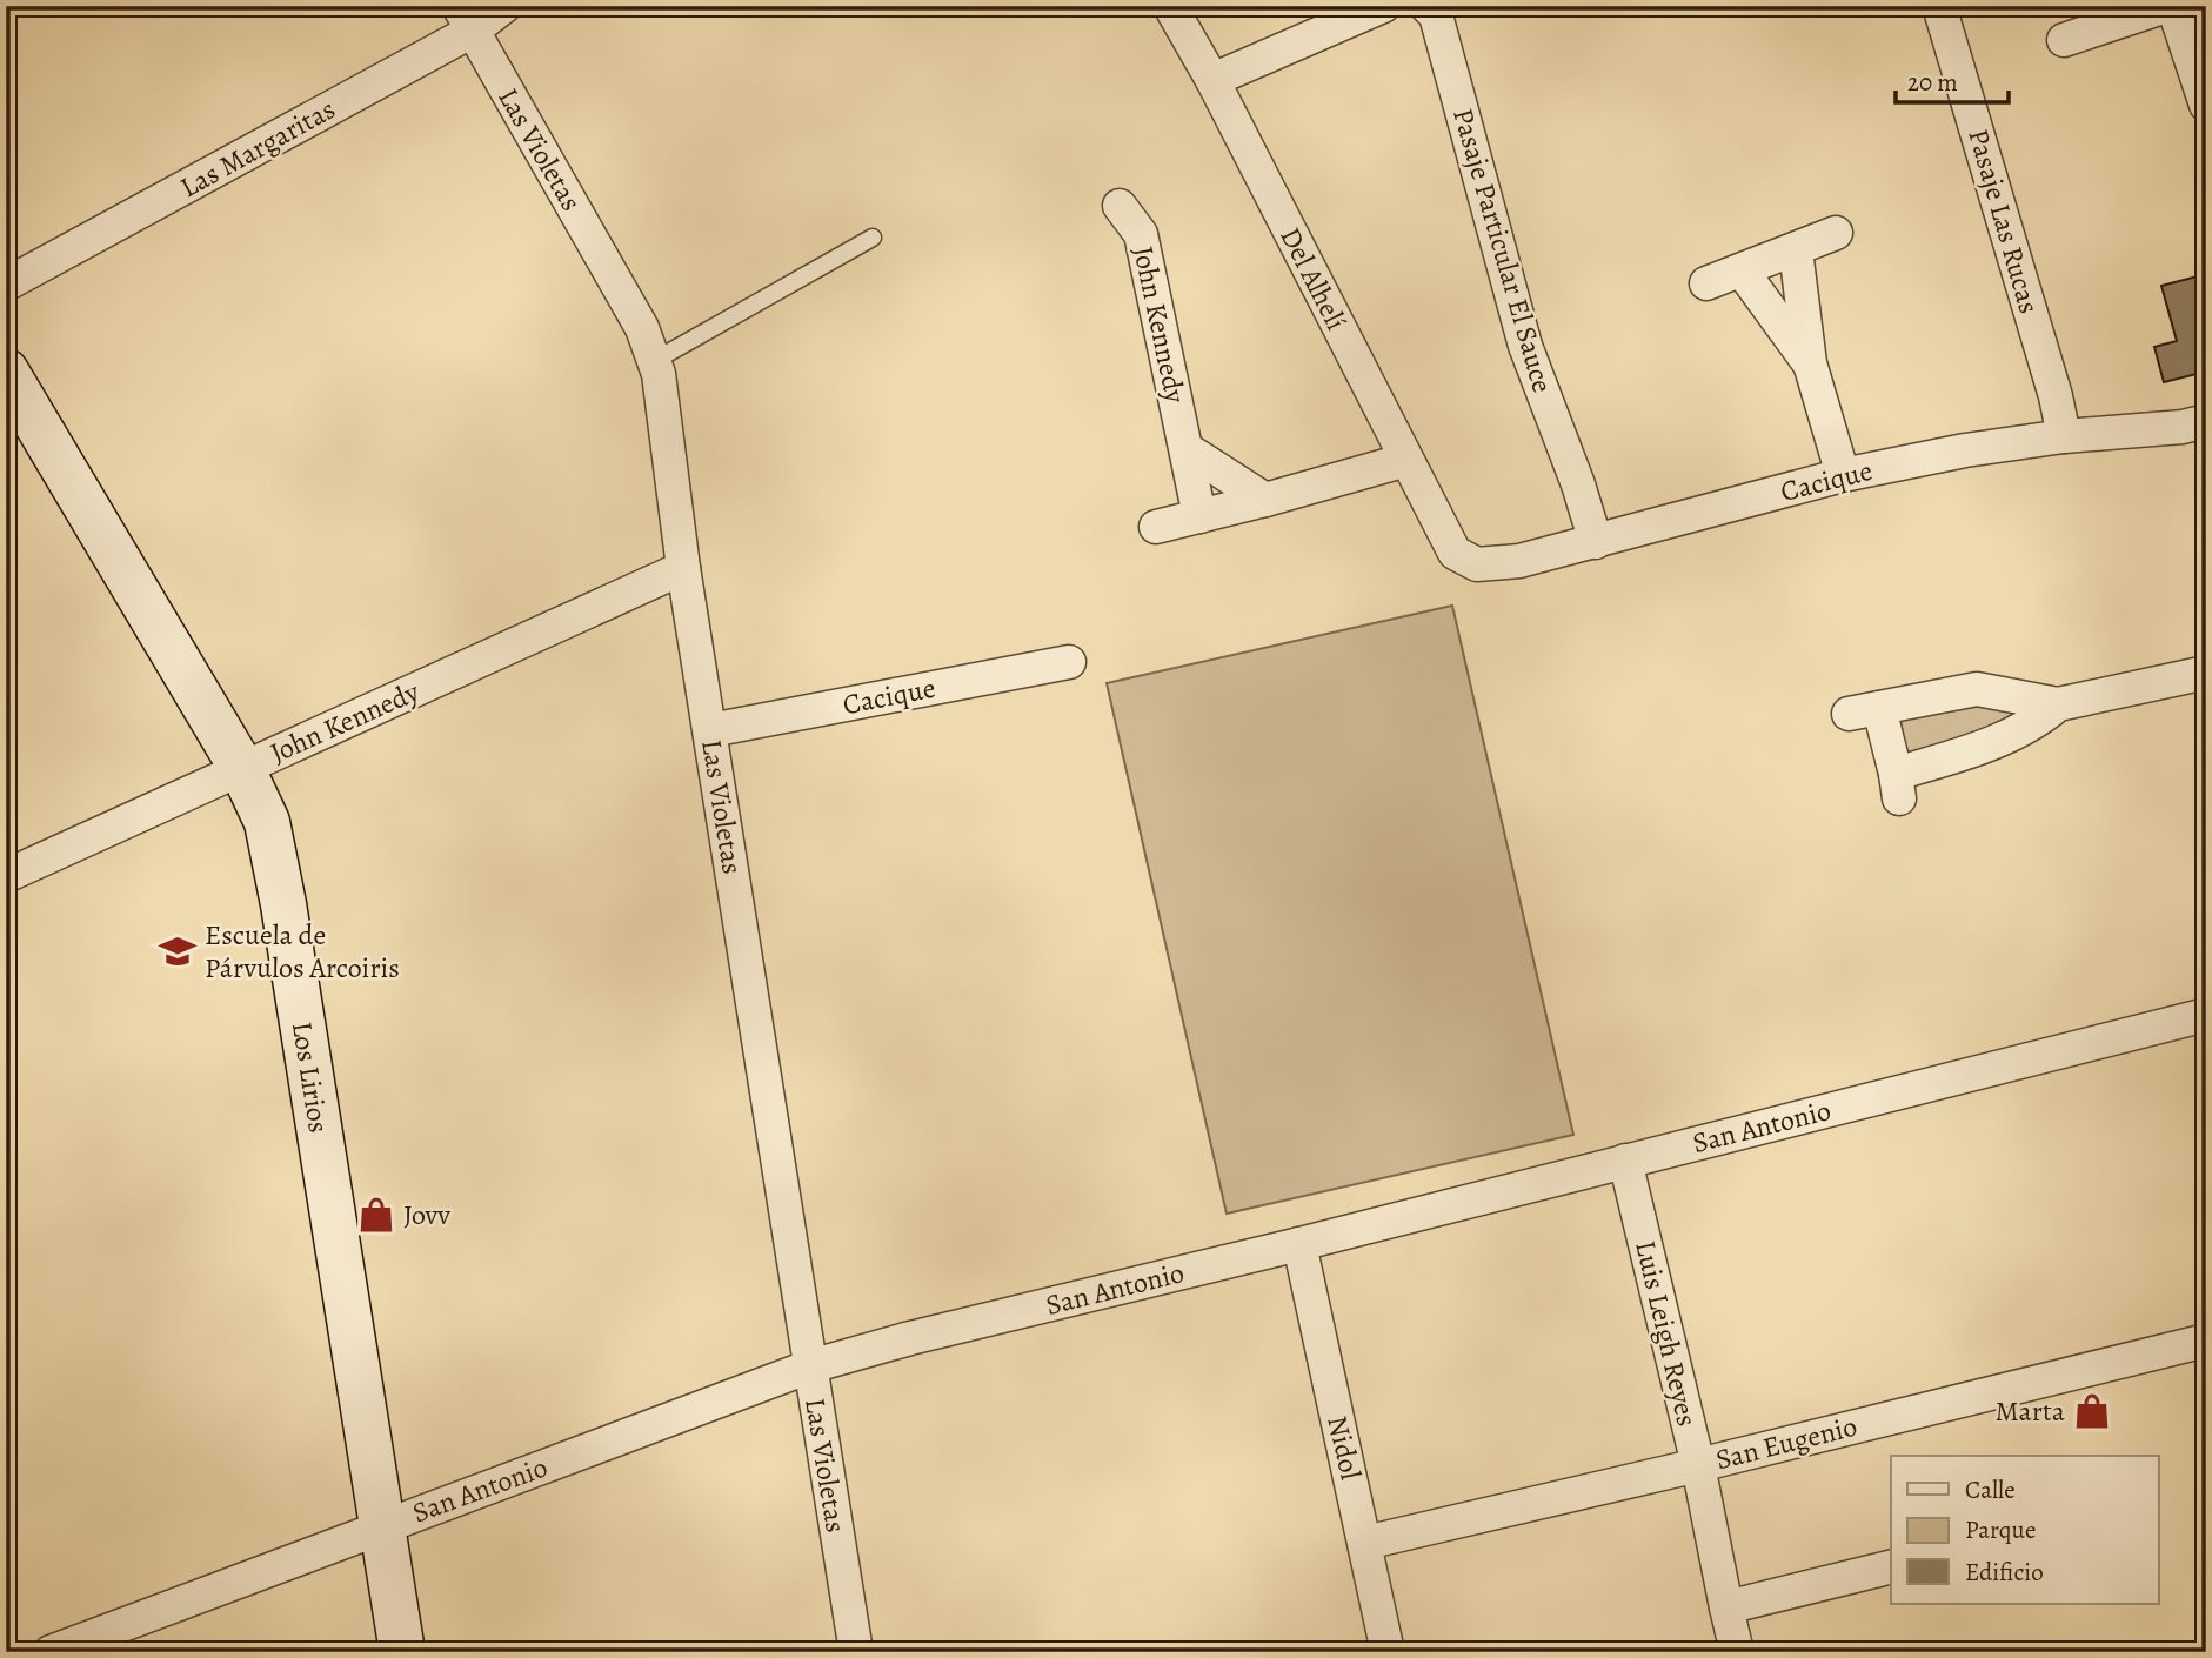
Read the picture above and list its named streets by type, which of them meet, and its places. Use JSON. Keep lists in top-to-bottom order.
{
  "streets": {
    "main road": ["Los Lirios"],
    "street": [
      "Las Margaritas",
      "Las Violetas",
      "Pasaje Las Rucas",
      "Pasaje Particular El Sauce",
      "Del Alhelí",
      "John Kennedy",
      "Cacique",
      "San Antonio",
      "Luis Leigh Reyes",
      "San Eugenio",
      "Nidol"
    ]
  },
  "crossings": [
    ["Las Margaritas", "Las Violetas"],
    ["Las Violetas", "John Kennedy"],
    ["Las Violetas", "Cacique"],
    ["Las Violetas", "San Antonio"],
    ["Pasaje Las Rucas", "Cacique"],
    ["Pasaje Particular El Sauce", "Cacique"],
    ["Del Alhelí", "Cacique"],
    ["John Kennedy", "Los Lirios"],
    ["Los Lirios", "San Antonio"],
    ["San Antonio", "Luis Leigh Reyes"],
    ["San Antonio", "Nidol"],
    ["Luis Leigh Reyes", "San Eugenio"],
    ["San Eugenio", "Nidol"]
  ],
  "places": {
    "school or university": ["Escuela de Párvulos Arcoiris"],
    "shop": ["Jovv", "Marta"]
  },
  "legend": ["Calle", "Parque", "Edificio"],
  "scale_bar": "20 m"
}
